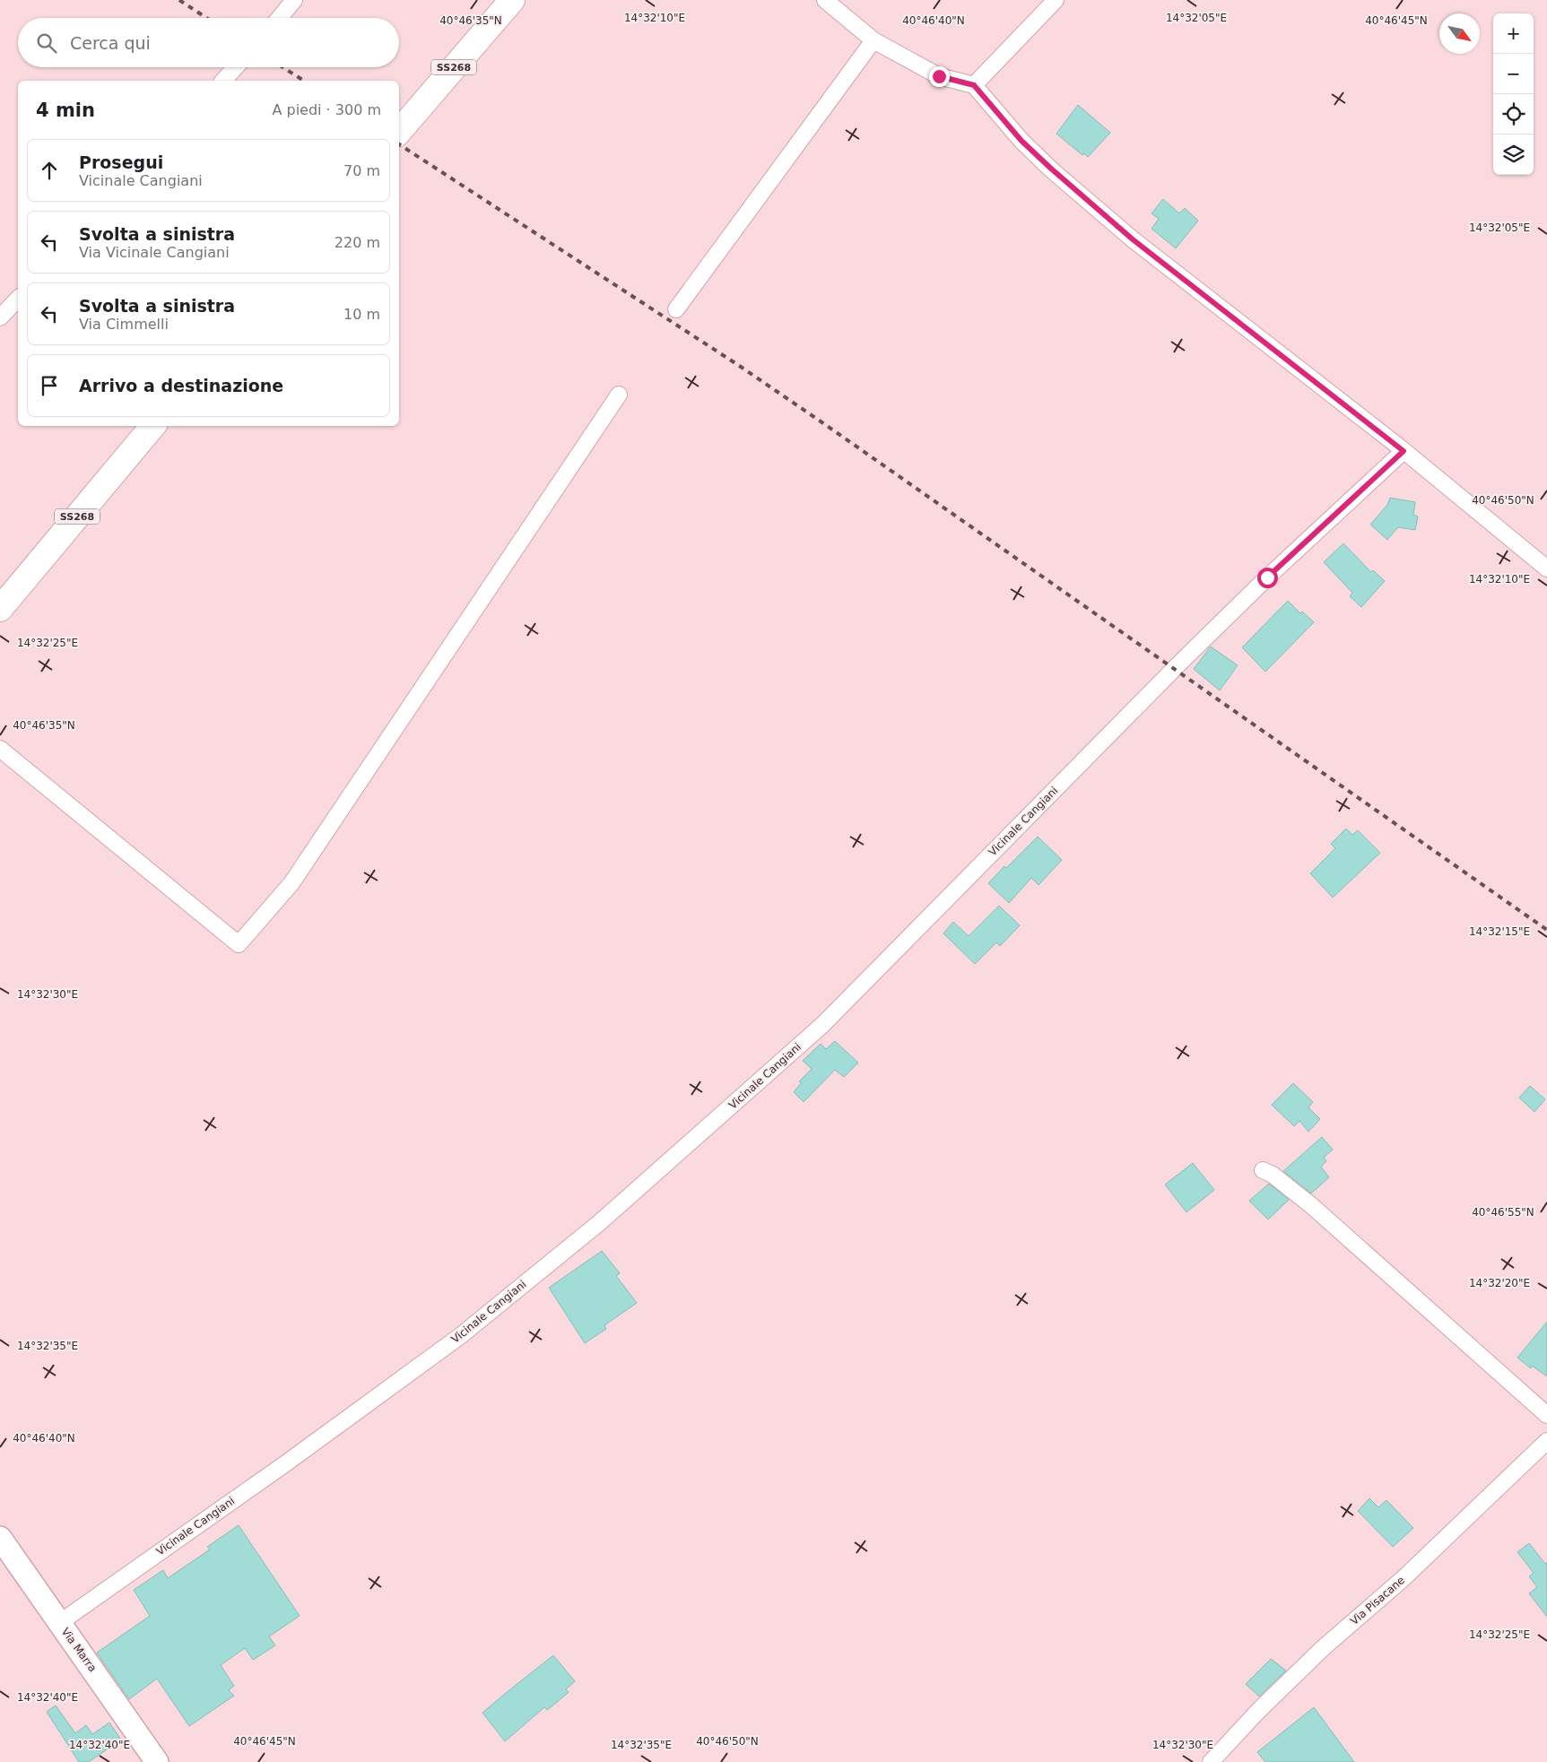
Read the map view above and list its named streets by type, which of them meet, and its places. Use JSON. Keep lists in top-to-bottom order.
{
  "streets": {
    "highway": ["SS268"],
    "main road": ["Via Marra"],
    "street": ["Vicinale Cangiani", "Via Pisacane"]
  },
  "crossings": [
    ["Vicinale Cangiani", "Via Marra"]
  ],
  "north": "bottom right",
  "page": {
    "map_buttons": ["+", "−"],
    "search": "Cerca qui",
    "heading": ["4 min", "A piedi · 300 m"],
    "list": [
      ["Prosegui", "Vicinale Cangiani", "70 m"],
      ["Svolta a sinistra", "Via Vicinale Cangiani", "220 m"],
      ["Svolta a sinistra", "Via Cimmelli", "10 m"],
      "Arrivo a destinazione"
    ]
  },
  "coordinates": [
    "14°32'10\"E",
    "14°32'05\"E",
    "40°46'40\"N",
    "40°46'35\"N",
    "40°46'45\"N",
    "40°46'50\"N",
    "14°32'25\"E",
    "14°32'15\"E",
    "14°32'30\"E",
    "40°46'55\"N",
    "14°32'20\"E",
    "14°32'35\"E",
    "14°32'40\"E"
  ]
}
